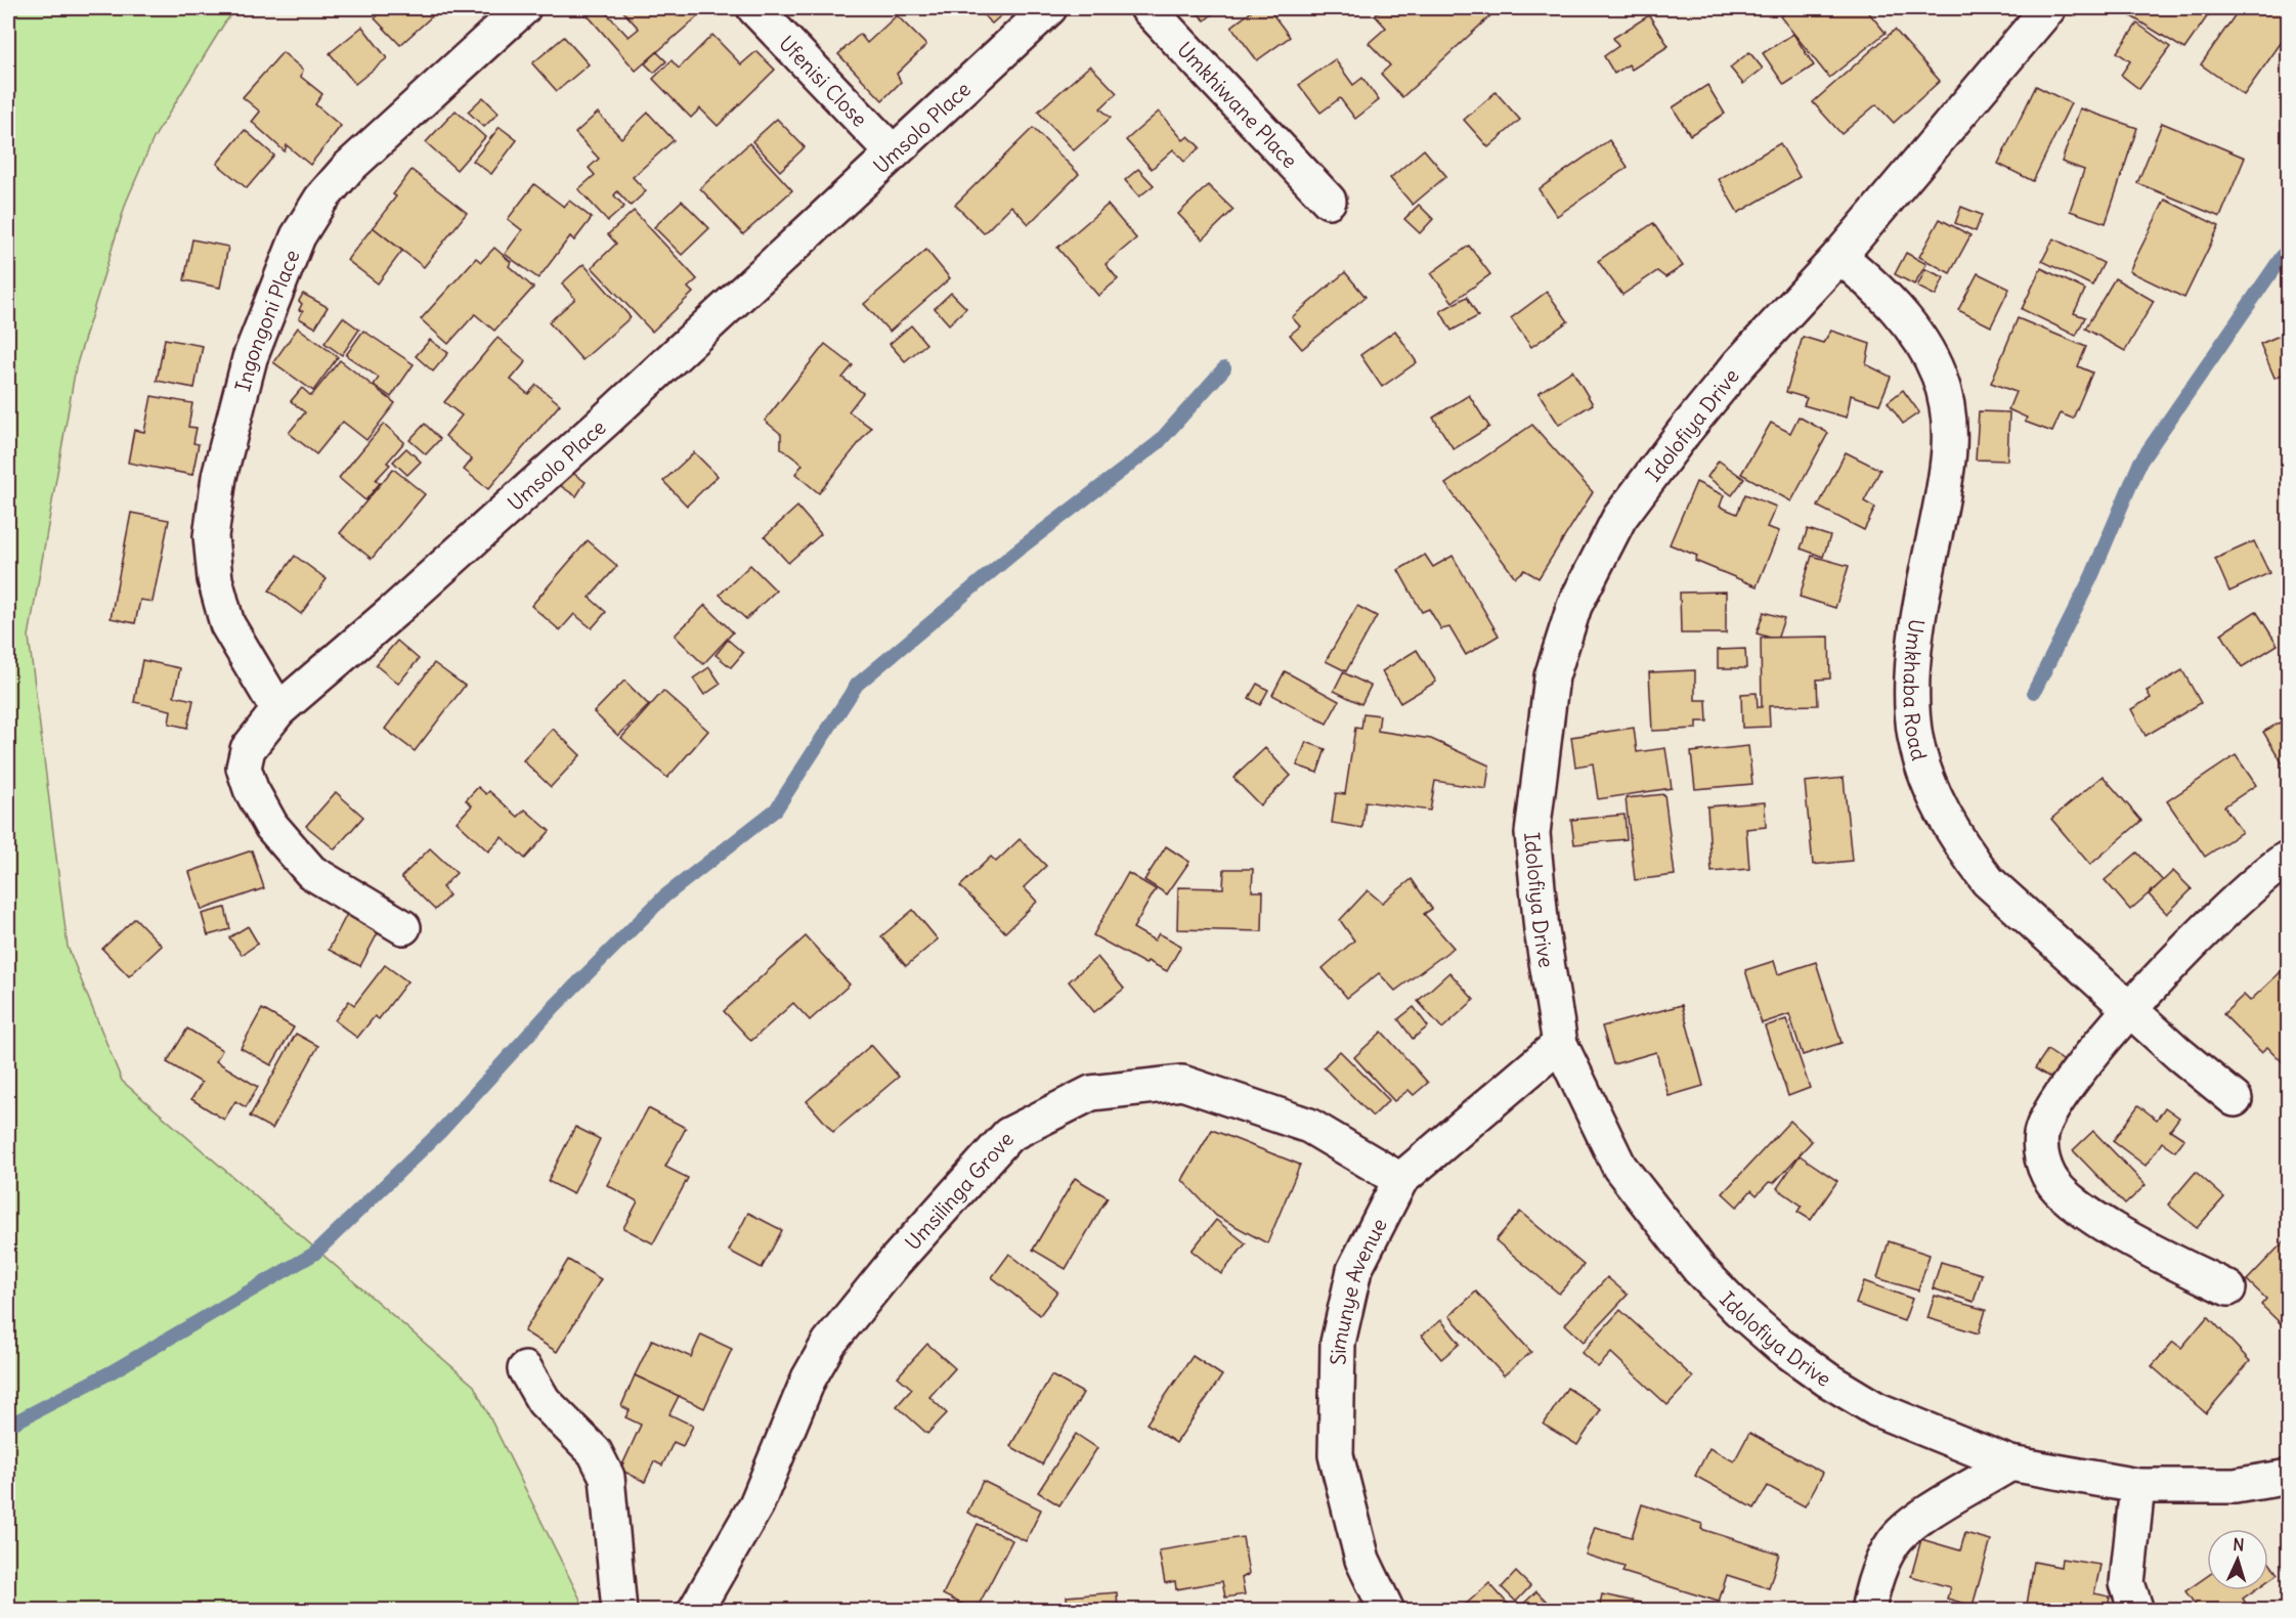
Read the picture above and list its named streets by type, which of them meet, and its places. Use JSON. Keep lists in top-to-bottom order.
{
  "streets": {
    "street": [
      "Ufenisi Close",
      "Umkhiwane Place",
      "Umsolo Place",
      "Ingongoni Place",
      "Idolofiya Drive",
      "Umkhaba Road",
      "Umsilinga Grove",
      "Simunye Avenue"
    ]
  },
  "crossings": [
    ["Ufenisi Close", "Umsolo Place"],
    ["Umsolo Place", "Ingongoni Place"],
    ["Idolofiya Drive", "Umkhaba Road"],
    ["Idolofiya Drive", "Simunye Avenue"],
    ["Umsilinga Grove", "Simunye Avenue"]
  ],
  "north": "top"
}
